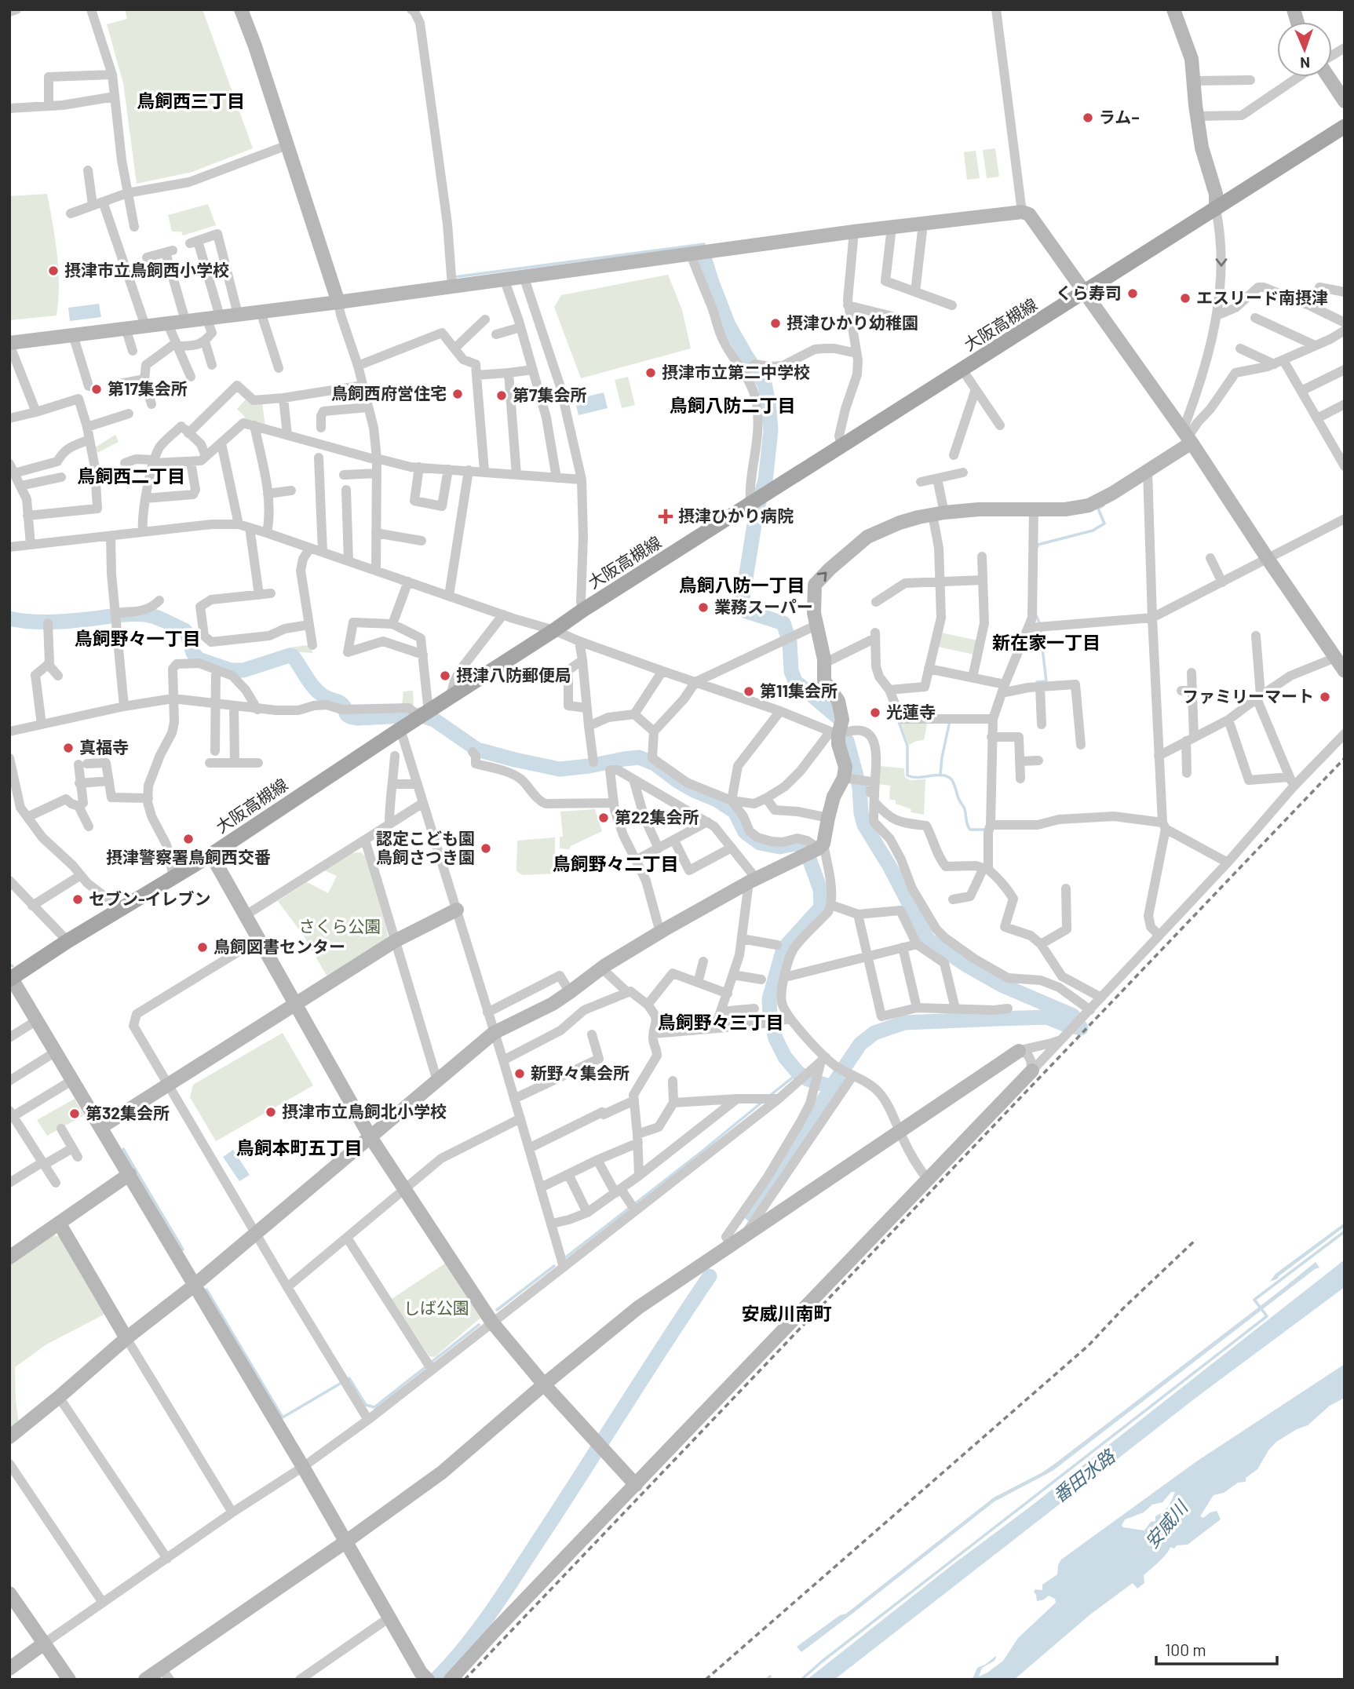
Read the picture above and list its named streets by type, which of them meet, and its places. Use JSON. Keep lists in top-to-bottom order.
{
  "streets": {
    "main road": ["大阪高槻線"]
  },
  "districts": [
    "鳥飼西三丁目",
    "鳥飼八防二丁目",
    "鳥飼西二丁目",
    "鳥飼八防一丁目",
    "鳥飼野々一丁目",
    "新在家一丁目",
    "鳥飼野々二丁目",
    "鳥飼野々三丁目",
    "鳥飼本町五丁目",
    "安威川南町"
  ],
  "water": ["番田水路", "安威川"],
  "parks": ["さくら公園", "しば公園"],
  "places": {
    "other": [
      "ラム−",
      "摂津市立鳥飼西小学校",
      "くら寿司",
      "エスリード南摂津",
      "摂津ひかり幼稚園",
      "摂津市立第二中学校",
      "第17集会所",
      "鳥飼西府営住宅",
      "第7集会所",
      "業務スーパー",
      "摂津八防郵便局",
      "第11集会所",
      "ファミリーマート",
      "光蓮寺",
      "真福寺",
      "第22集会所",
      "摂津警察署鳥飼西交番",
      "認定こども園 鳥飼さつき園",
      "セブン-イレブン",
      "鳥飼図書センター",
      "新野々集会所",
      "摂津市立鳥飼北小学校",
      "第32集会所"
    ],
    "health": ["摂津ひかり病院"]
  },
  "scale_bar": "100 m",
  "north": "bottom"
}
